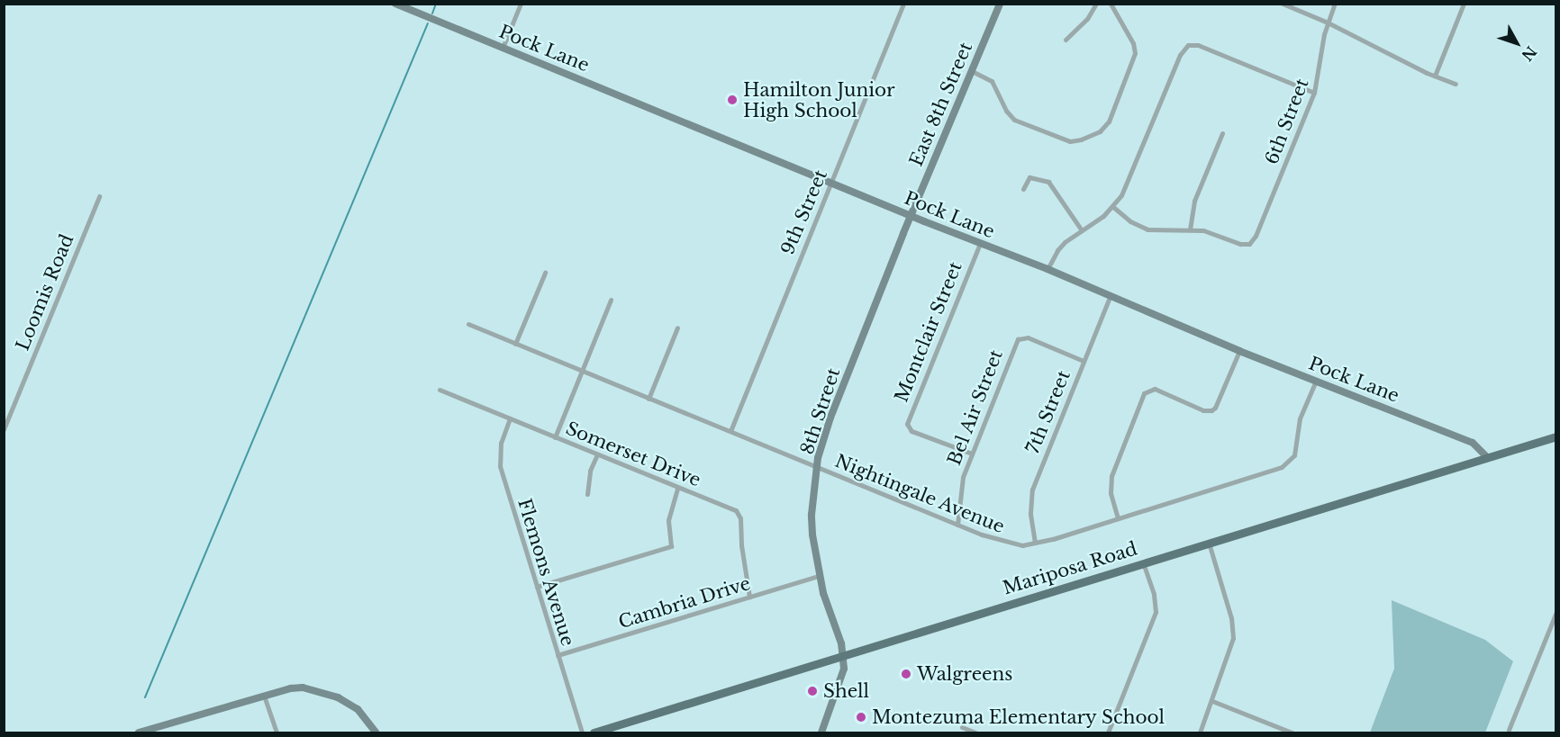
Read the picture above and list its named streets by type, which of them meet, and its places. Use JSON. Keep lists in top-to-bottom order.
{
  "streets": {
    "main road": ["Mariposa Road"],
    "street": [
      "Pock Lane",
      "East 8th Street",
      "6th Street",
      "9th Street",
      "Loomis Road",
      "Montclair Street",
      "Bel Air Street",
      "8th Street",
      "7th Street",
      "Somerset Drive",
      "Nightingale Avenue",
      "Flemons Avenue",
      "Cambria Drive"
    ]
  },
  "crossings": [
    ["Pock Lane", "East 8th Street"],
    ["Pock Lane", "9th Street"],
    ["Pock Lane", "Montclair Street"],
    ["Pock Lane", "8th Street"],
    ["Pock Lane", "7th Street"],
    ["Pock Lane", "Nightingale Avenue"],
    ["Pock Lane", "Mariposa Road"],
    ["East 8th Street", "8th Street"],
    ["9th Street", "Nightingale Avenue"],
    ["Montclair Street", "Bel Air Street"],
    ["Bel Air Street", "7th Street"],
    ["Bel Air Street", "Nightingale Avenue"],
    ["8th Street", "Nightingale Avenue"],
    ["8th Street", "Mariposa Road"],
    ["8th Street", "Cambria Drive"],
    ["7th Street", "Nightingale Avenue"],
    ["Somerset Drive", "Flemons Avenue"],
    ["Somerset Drive", "Cambria Drive"],
    ["Flemons Avenue", "Cambria Drive"]
  ],
  "places": [
    "Hamilton Junior High School",
    "Walgreens",
    "Shell",
    "Montezuma Elementary School"
  ],
  "north": "bottom right"
}
